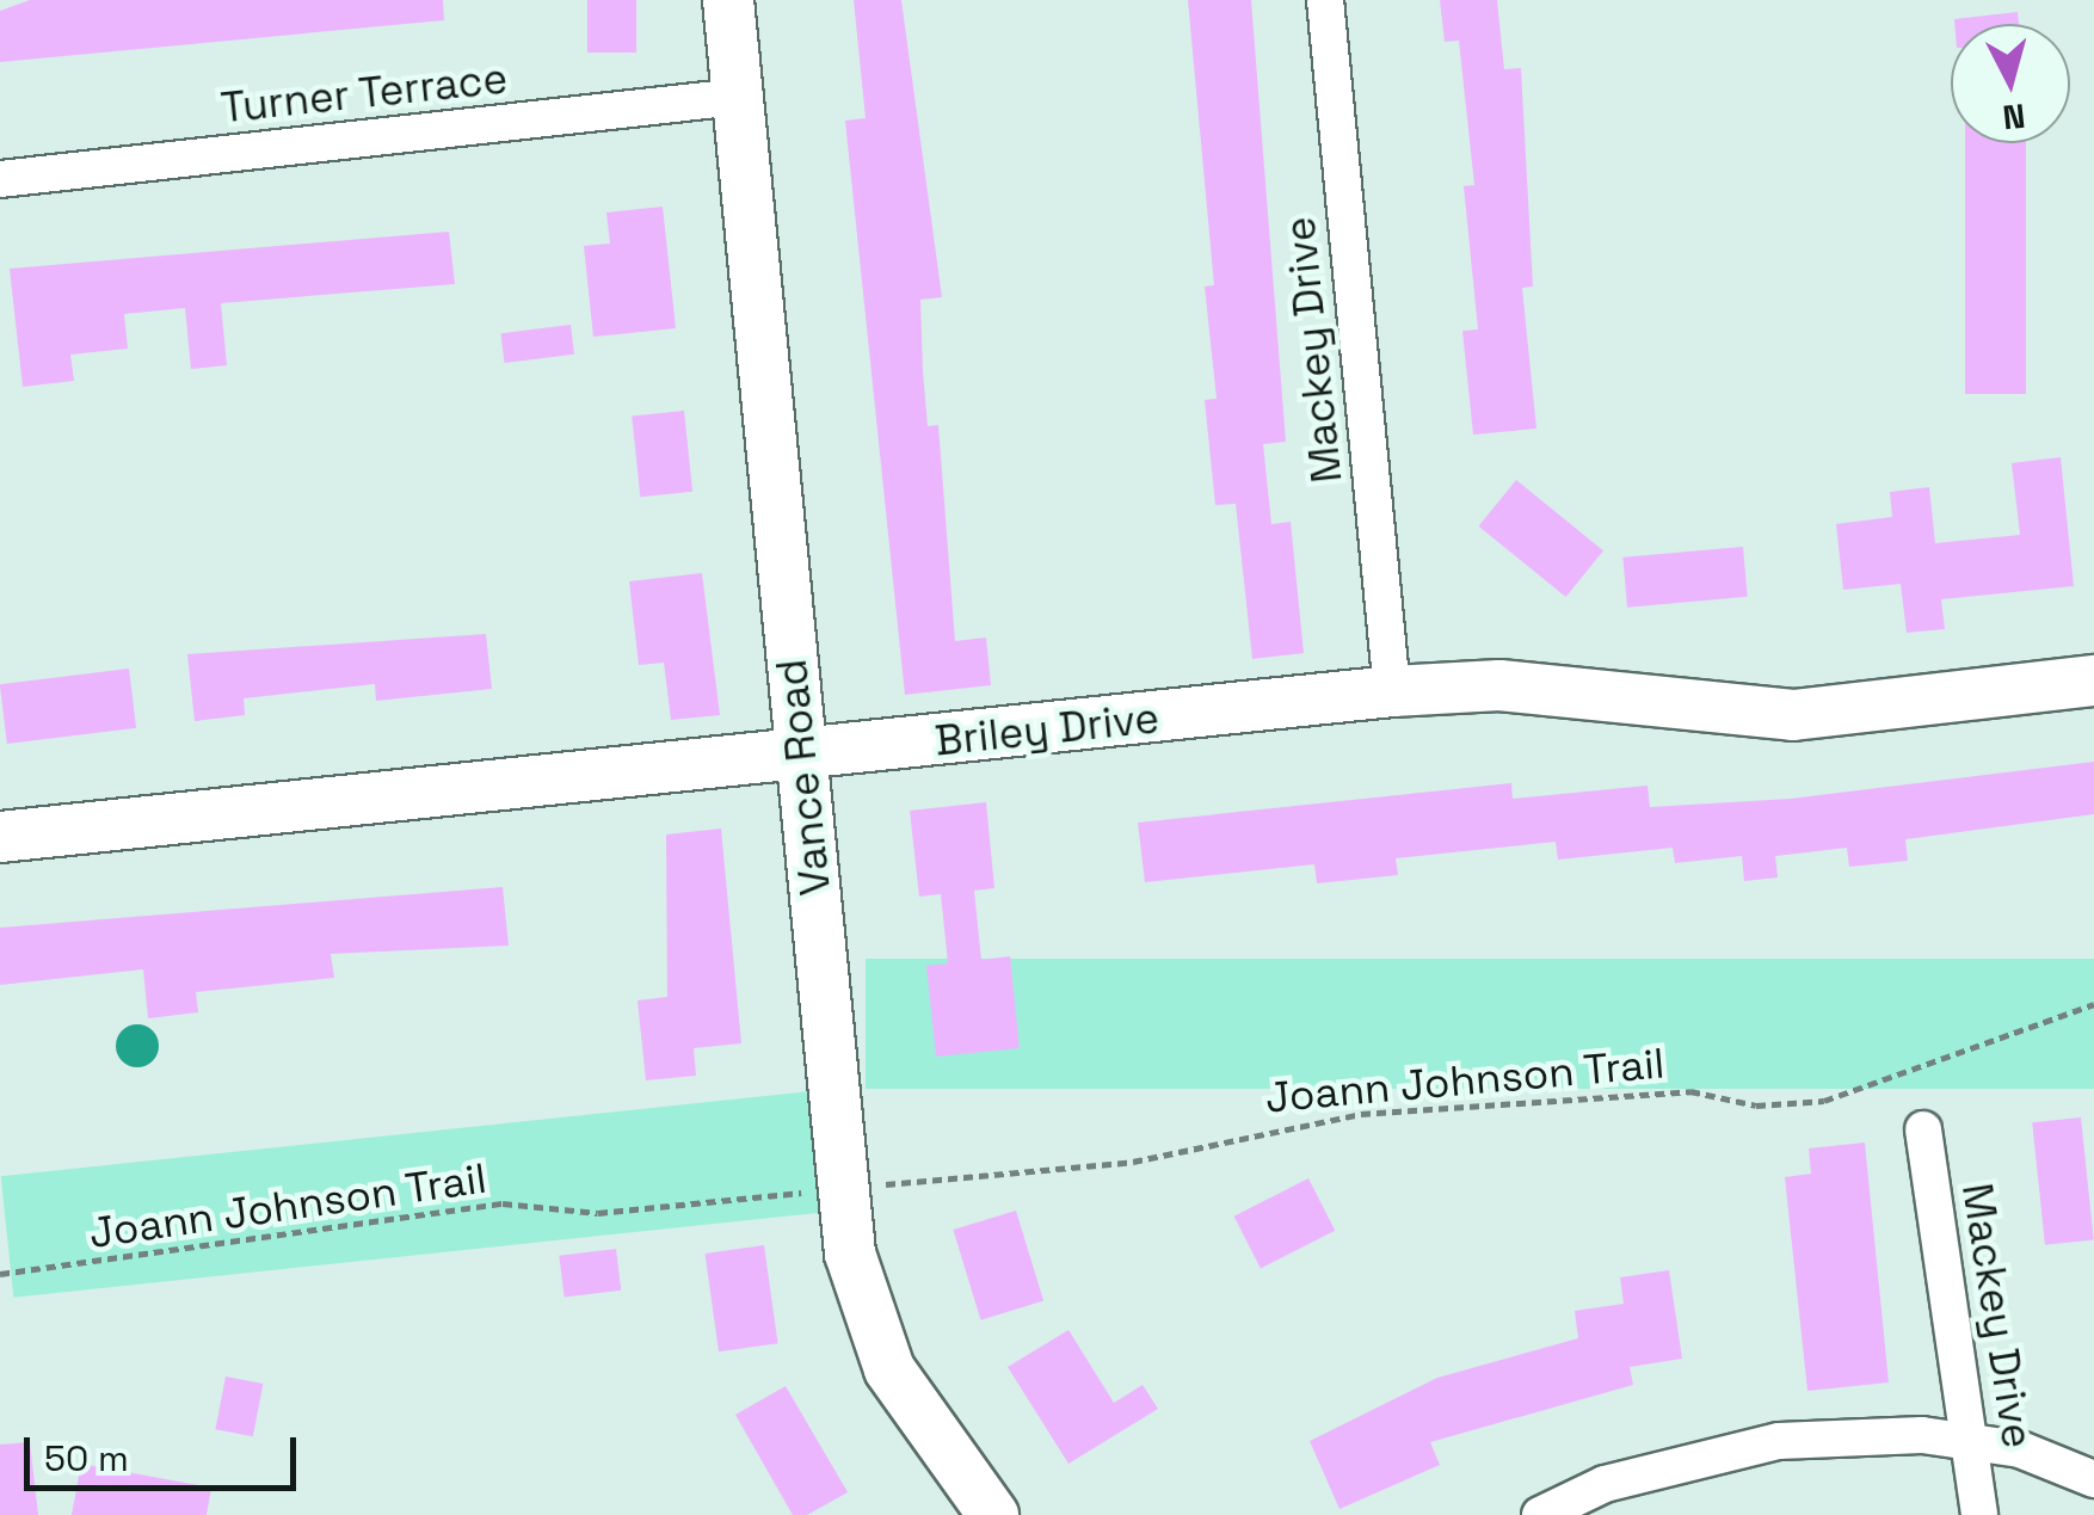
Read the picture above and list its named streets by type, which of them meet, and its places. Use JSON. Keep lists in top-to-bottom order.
{
  "streets": {
    "street": [
      "Turner Terrace",
      "Mackey Drive",
      "Briley Drive",
      "Vance Road"
    ],
    "path": ["Joann Johnson Trail"]
  },
  "crossings": [
    ["Turner Terrace", "Vance Road"],
    ["Mackey Drive", "Briley Drive"],
    ["Briley Drive", "Vance Road"]
  ],
  "scale_bar": "50 m",
  "north": "bottom"
}
